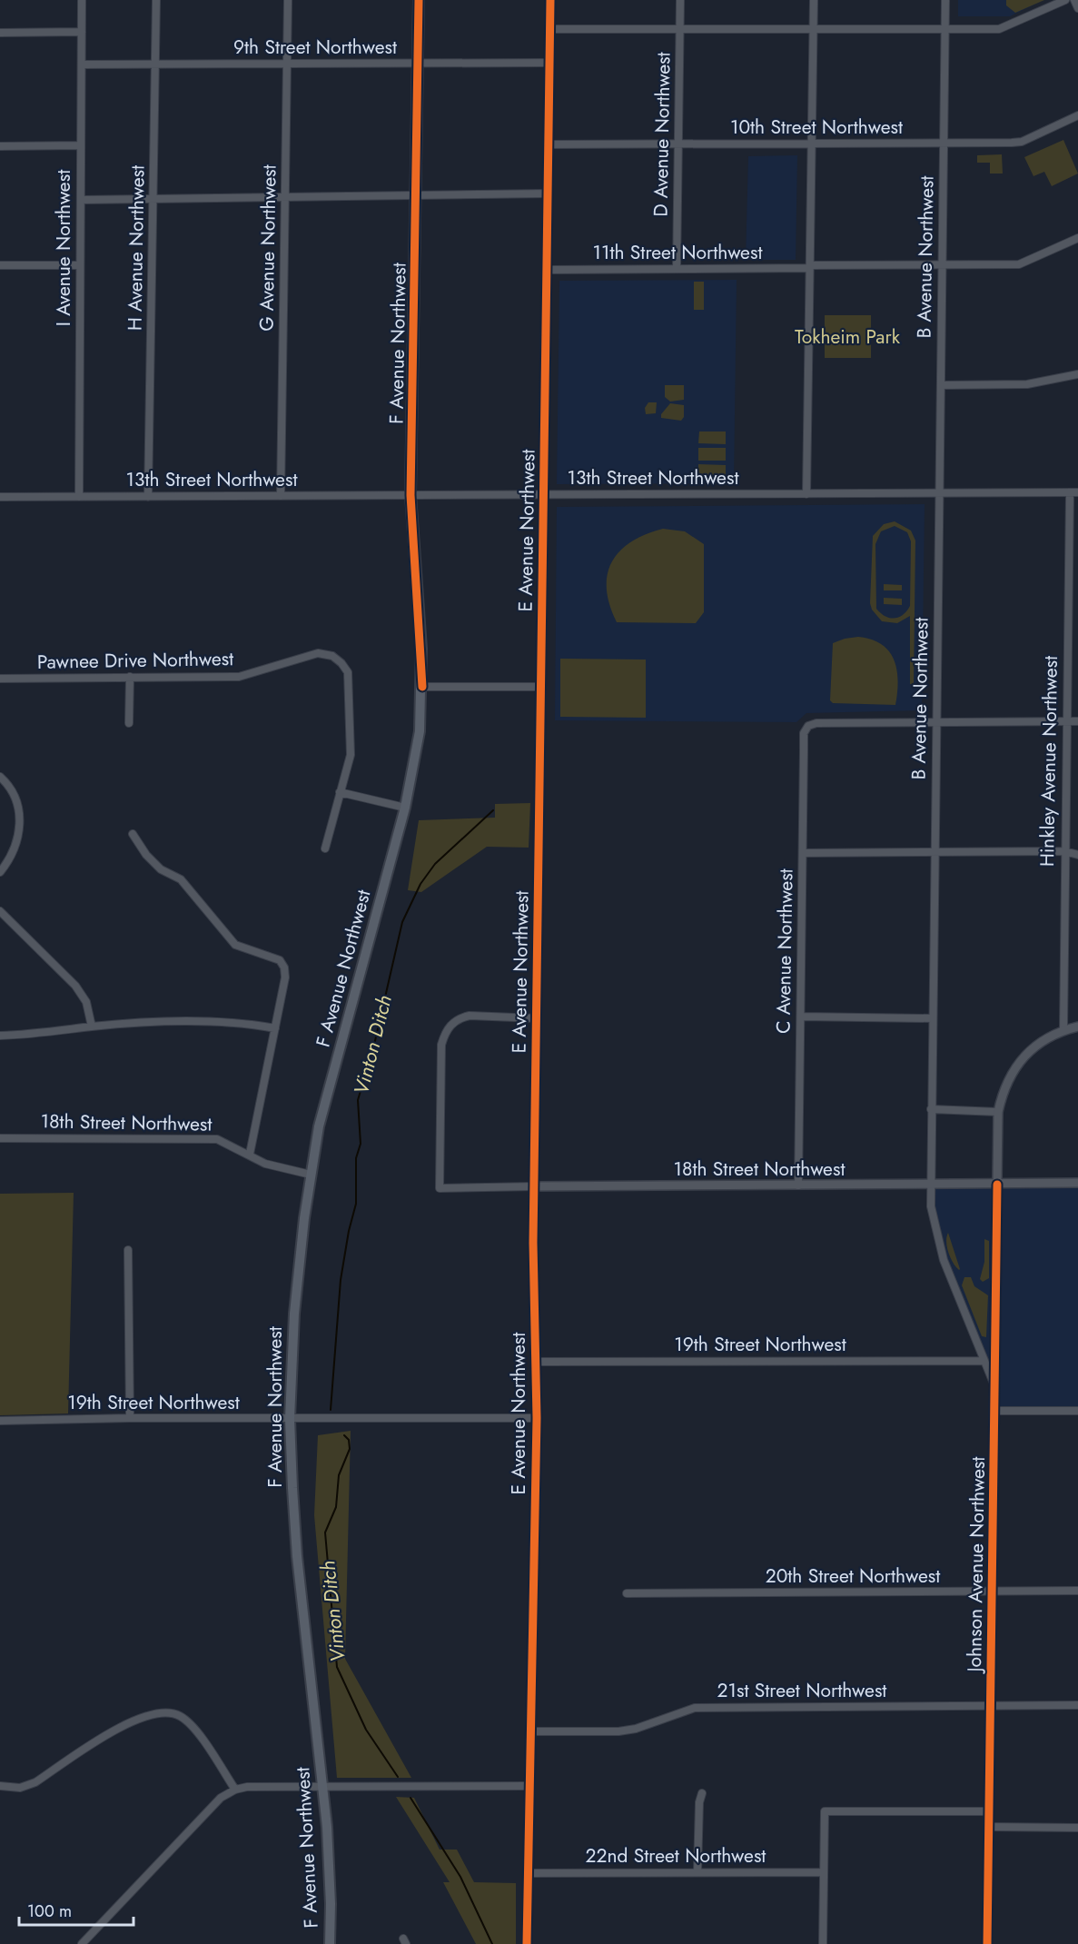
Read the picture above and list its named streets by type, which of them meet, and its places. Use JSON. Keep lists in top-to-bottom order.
{
  "streets": {
    "main road": ["F Avenue Northwest"],
    "street": [
      "9th Street Northwest",
      "10th Street Northwest",
      "D Avenue Northwest",
      "I Avenue Northwest",
      "H Avenue Northwest",
      "G Avenue Northwest",
      "11th Street Northwest",
      "B Avenue Northwest",
      "13th Street Northwest",
      "E Avenue Northwest",
      "Pawnee Drive Northwest",
      "Hinkley Avenue Northwest",
      "C Avenue Northwest",
      "18th Street Northwest",
      "19th Street Northwest",
      "Johnson Avenue Northwest",
      "20th Street Northwest",
      "21st Street Northwest",
      "22nd Street Northwest"
    ]
  },
  "crossings": [
    ["9th Street Northwest", "I Avenue Northwest"],
    ["9th Street Northwest", "H Avenue Northwest"],
    ["9th Street Northwest", "G Avenue Northwest"],
    ["9th Street Northwest", "F Avenue Northwest"],
    ["9th Street Northwest", "E Avenue Northwest"],
    ["10th Street Northwest", "D Avenue Northwest"],
    ["10th Street Northwest", "B Avenue Northwest"],
    ["10th Street Northwest", "E Avenue Northwest"],
    ["D Avenue Northwest", "11th Street Northwest"],
    ["I Avenue Northwest", "13th Street Northwest"],
    ["H Avenue Northwest", "13th Street Northwest"],
    ["G Avenue Northwest", "13th Street Northwest"],
    ["11th Street Northwest", "B Avenue Northwest"],
    ["11th Street Northwest", "E Avenue Northwest"],
    ["B Avenue Northwest", "13th Street Northwest"],
    ["B Avenue Northwest", "C Avenue Northwest"],
    ["B Avenue Northwest", "18th Street Northwest"],
    ["B Avenue Northwest", "19th Street Northwest"],
    ["B Avenue Northwest", "Johnson Avenue Northwest"],
    ["F Avenue Northwest", "13th Street Northwest"],
    ["F Avenue Northwest", "18th Street Northwest"],
    ["F Avenue Northwest", "19th Street Northwest"],
    ["13th Street Northwest", "E Avenue Northwest"],
    ["13th Street Northwest", "Hinkley Avenue Northwest"],
    ["E Avenue Northwest", "18th Street Northwest"],
    ["E Avenue Northwest", "19th Street Northwest"],
    ["E Avenue Northwest", "21st Street Northwest"],
    ["E Avenue Northwest", "22nd Street Northwest"],
    ["Hinkley Avenue Northwest", "Johnson Avenue Northwest"],
    ["C Avenue Northwest", "18th Street Northwest"],
    ["18th Street Northwest", "Johnson Avenue Northwest"],
    ["Johnson Avenue Northwest", "20th Street Northwest"],
    ["Johnson Avenue Northwest", "21st Street Northwest"]
  ],
  "water": ["Vinton Ditch"],
  "parks": ["Tokheim Park"],
  "scale_bar": "100 m"
}
